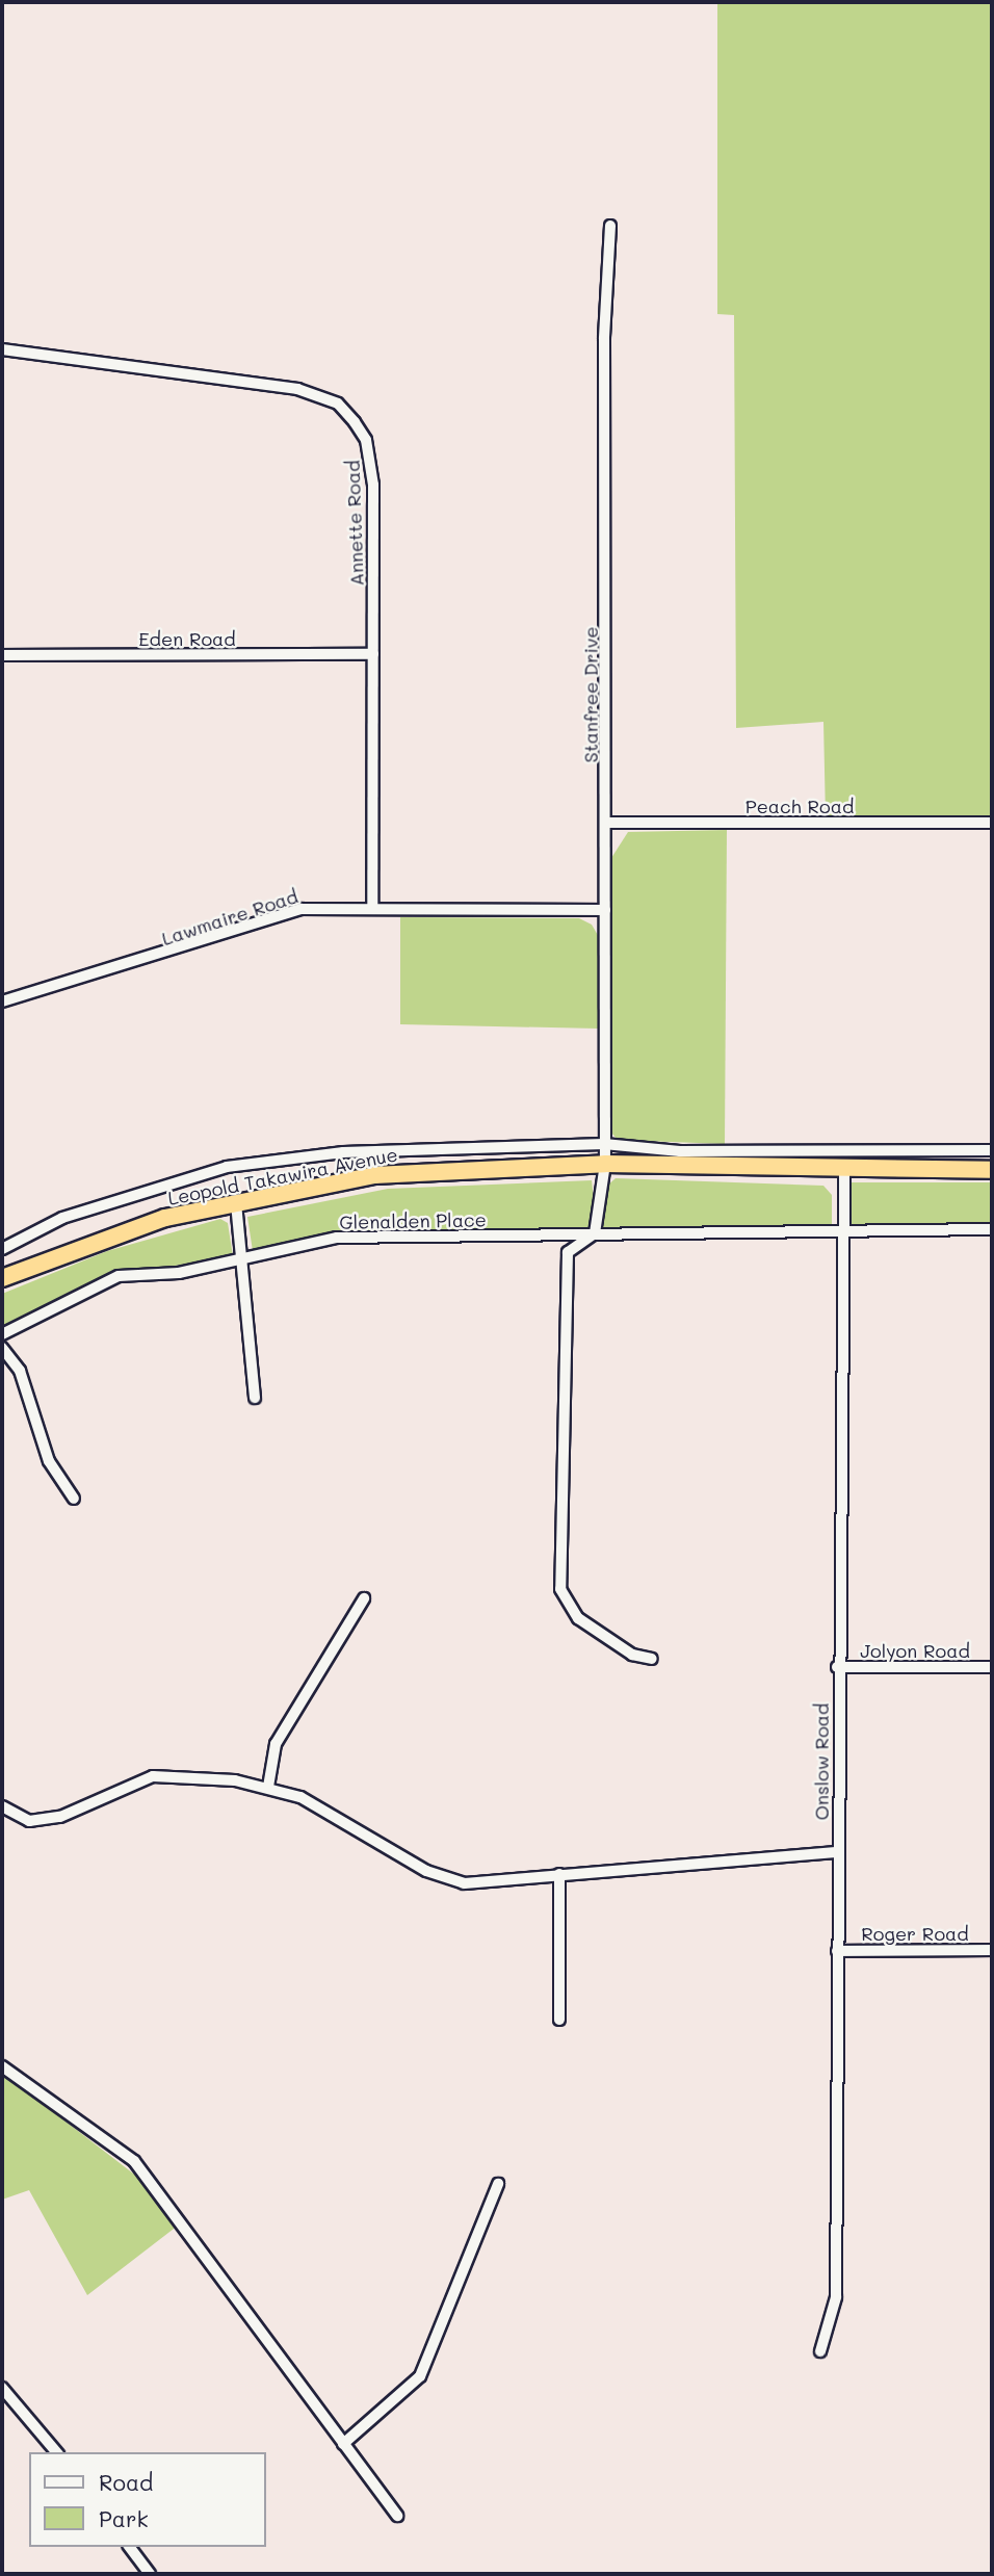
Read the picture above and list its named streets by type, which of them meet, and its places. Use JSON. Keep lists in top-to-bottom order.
{
  "streets": {
    "highway": ["Leopold Takawira Avenue"],
    "street": [
      "Annette Road",
      "Eden Road",
      "Stanfree Drive",
      "Peach Road",
      "Lawmaire Road",
      "Glenalden Place",
      "Jolyon Road",
      "Onslow Road",
      "Roger Road"
    ]
  },
  "crossings": [
    ["Annette Road", "Eden Road"],
    ["Annette Road", "Lawmaire Road"],
    ["Stanfree Drive", "Peach Road"],
    ["Stanfree Drive", "Lawmaire Road"],
    ["Stanfree Drive", "Leopold Takawira Avenue"],
    ["Stanfree Drive", "Glenalden Place"],
    ["Leopold Takawira Avenue", "Onslow Road"],
    ["Glenalden Place", "Onslow Road"],
    ["Jolyon Road", "Onslow Road"],
    ["Onslow Road", "Roger Road"]
  ],
  "legend": ["Road", "Park"]
}
